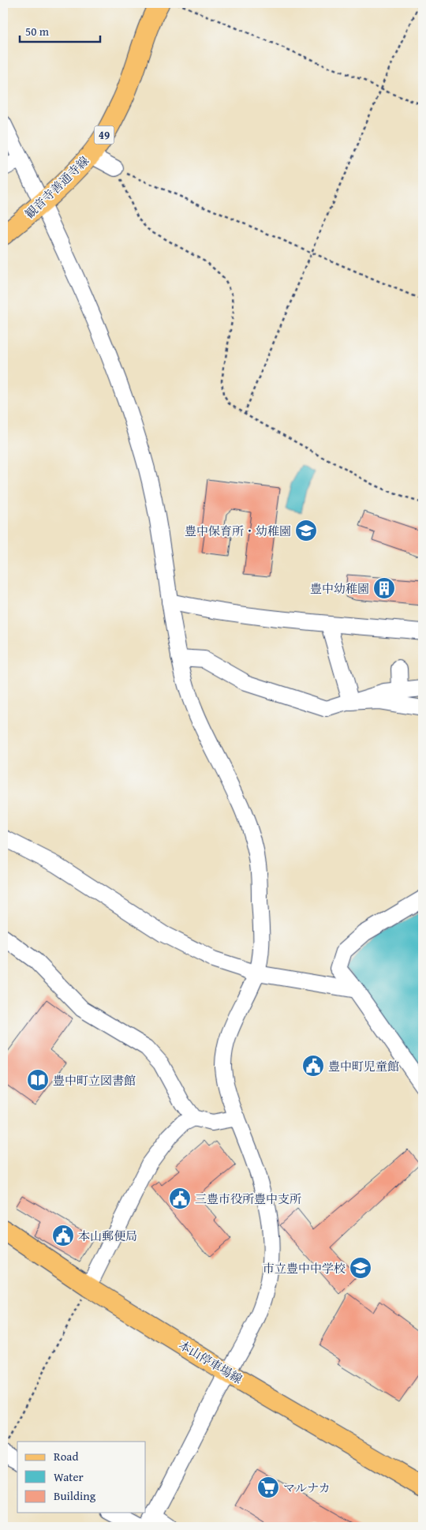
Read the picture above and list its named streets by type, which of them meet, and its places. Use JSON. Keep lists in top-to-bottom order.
{
  "streets": {
    "main road": ["49", "観音寺善通寺線", "本山停車場線"]
  },
  "places": {
    "school or university": ["豊中保育所・幼稚園", "市立豊中中学校"],
    "building": ["豊中幼稚園"],
    "public building": ["豊中町児童館", "三豊市役所豊中支所", "本山郵便局"],
    "library": ["豊中町立図書館"],
    "supermarket": ["マルナカ"]
  },
  "legend": ["Road", "Water", "Building"],
  "scale_bar": "50 m"
}
